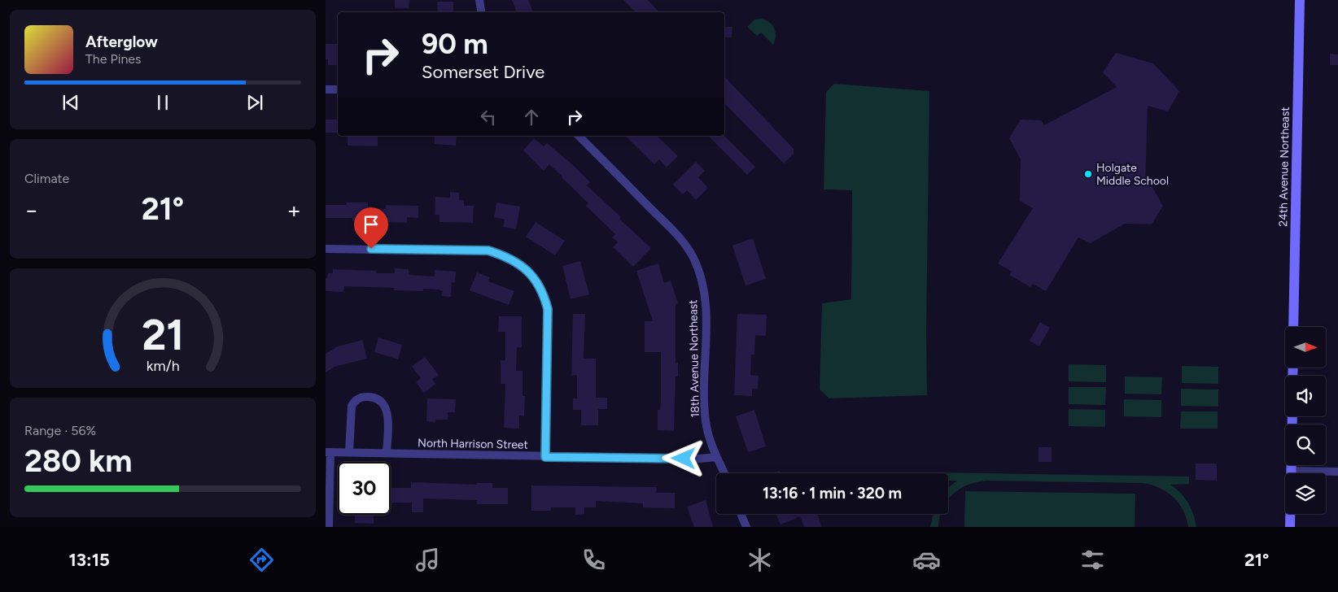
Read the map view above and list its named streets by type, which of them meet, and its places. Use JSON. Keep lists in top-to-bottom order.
{
  "streets": {
    "main road": ["24th Avenue Northeast"],
    "street": ["18th Avenue Northeast", "North Harrison Street"]
  },
  "crossings": [
    ["18th Avenue Northeast", "North Harrison Street"]
  ],
  "places": ["Holgate Middle School"],
  "north": "right",
  "page": {
    "turn": ["90 m", "Somerset Drive"],
    "song": ["Afterglow", "The Pines"],
    "tile": [
      "Climate",
      ["Range · 56%", "280 km"]
    ],
    "heat": ["−", "21°", "+"],
    "limit": "30",
    "trip": "13:16 · 1 min · 320 m",
    "tabs": ["13:15", "21°"],
    "gauge": ["21", "km/h"]
  }
}
